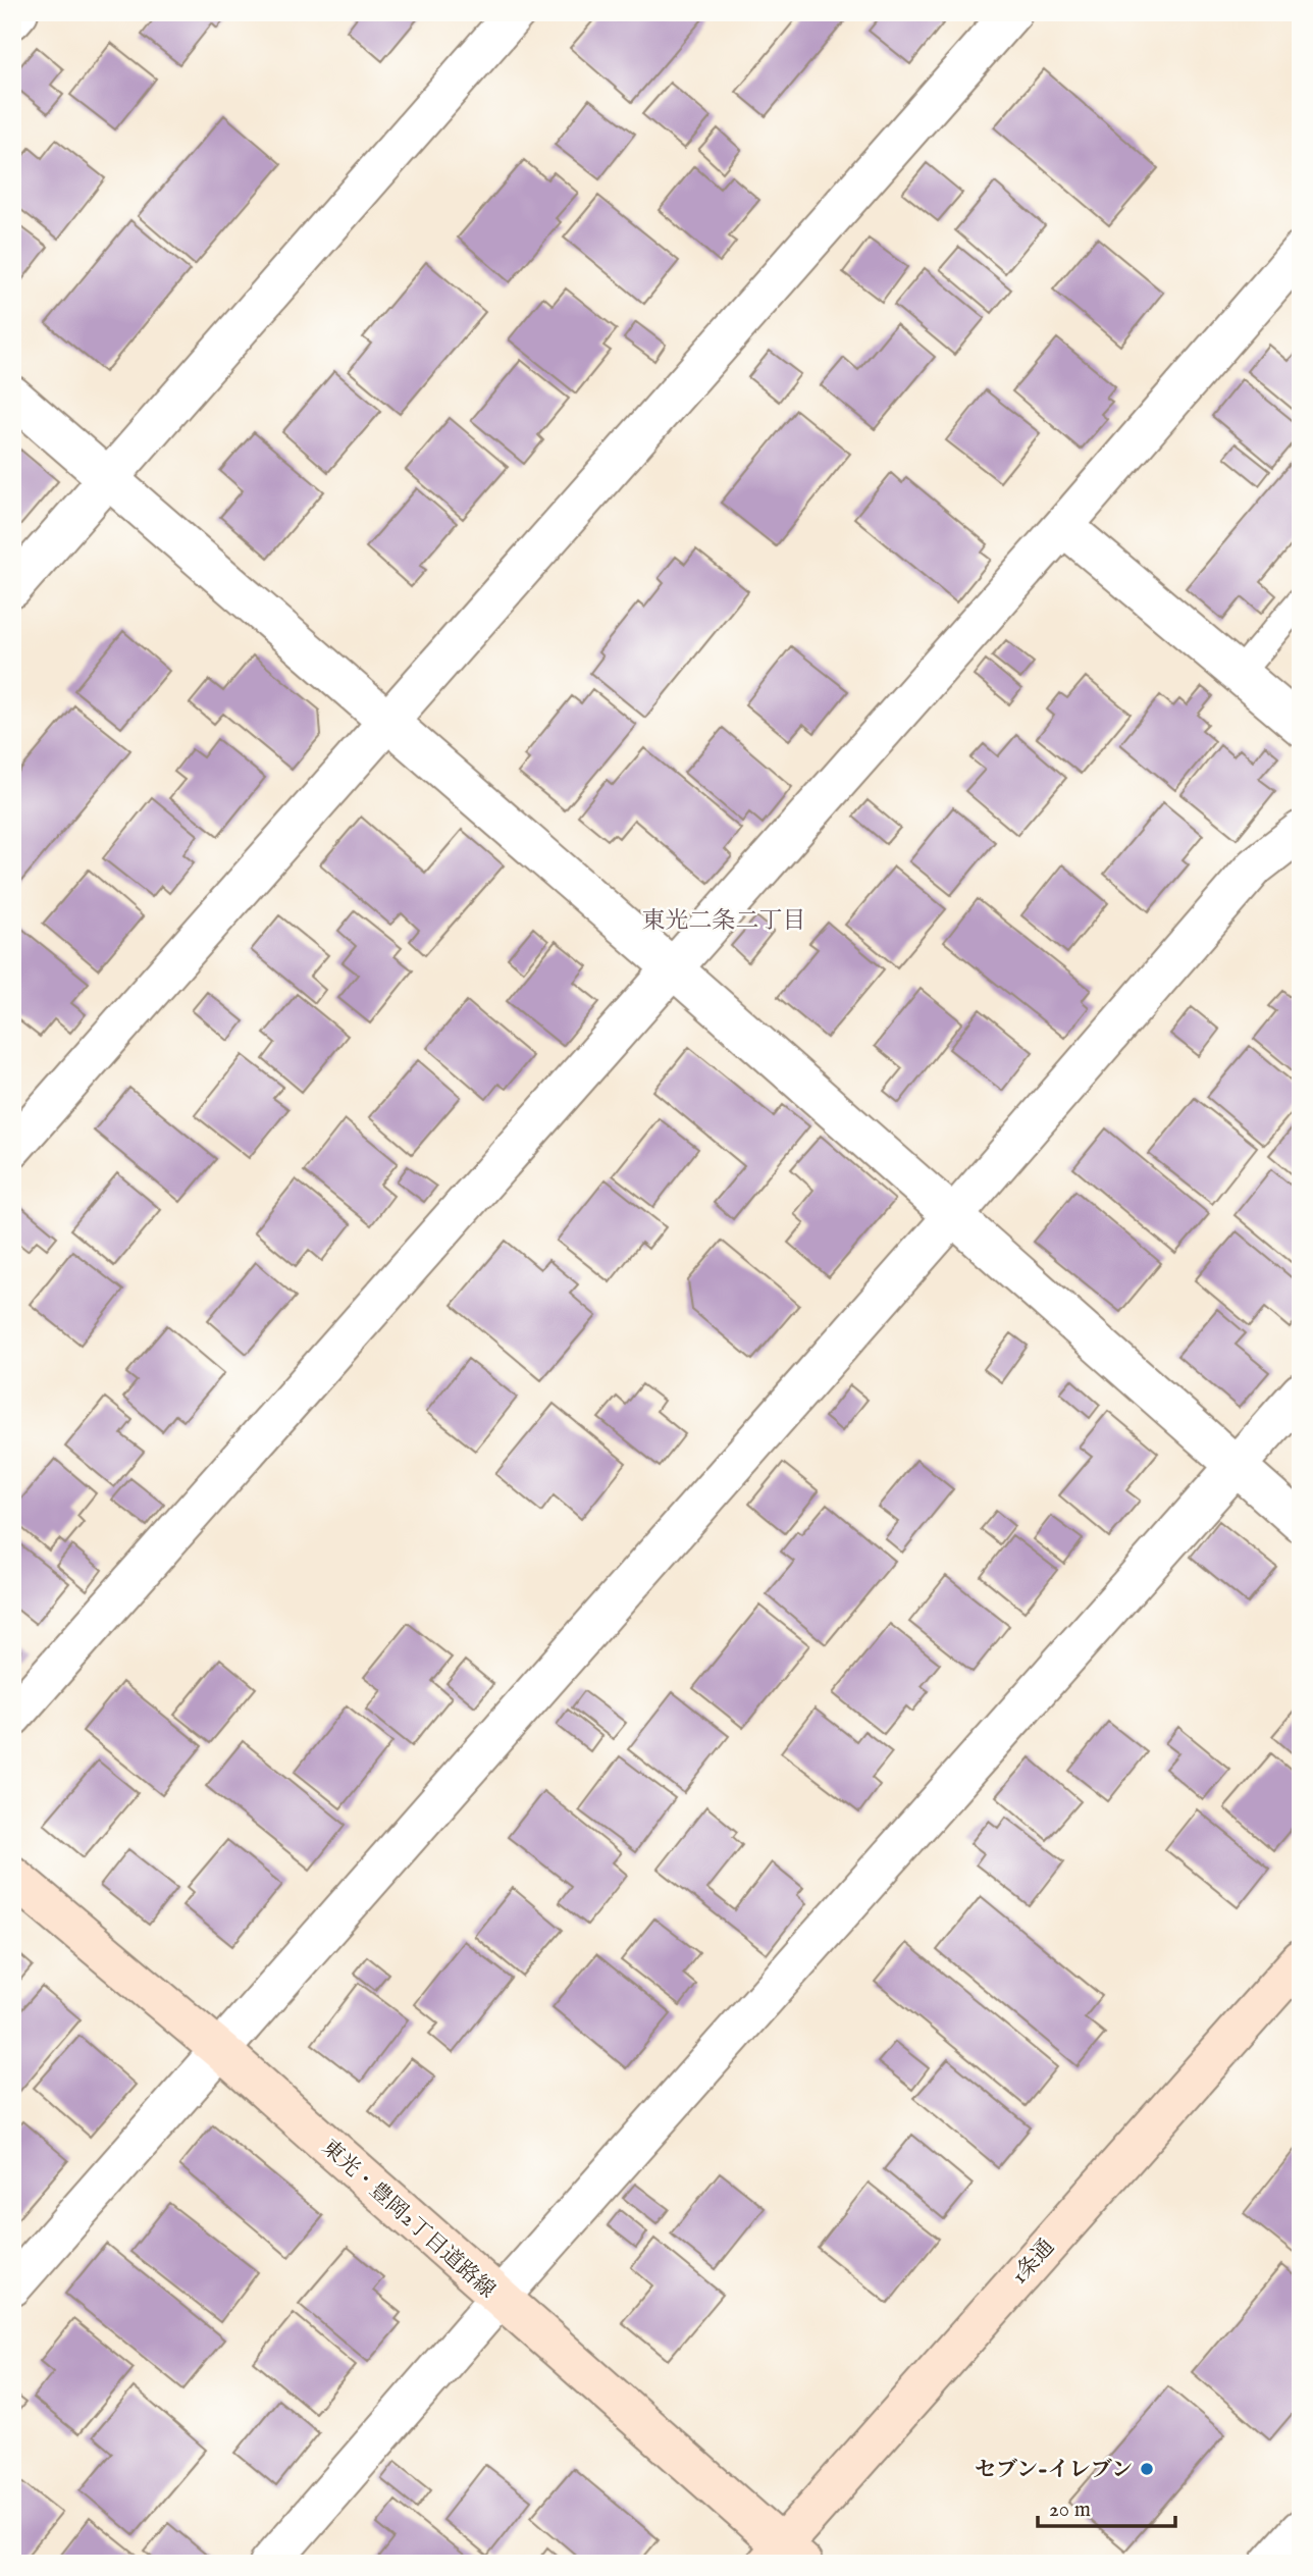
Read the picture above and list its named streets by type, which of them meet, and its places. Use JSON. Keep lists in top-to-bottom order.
{
  "streets": {
    "street": ["東光・豊岡2丁目道路線", "1条通"]
  },
  "crossings": [
    ["東光・豊岡2丁目道路線", "1条通"]
  ],
  "districts": ["東光二条二丁目"],
  "places": ["セブン-イレブン"],
  "scale_bar": "20 m"
}
